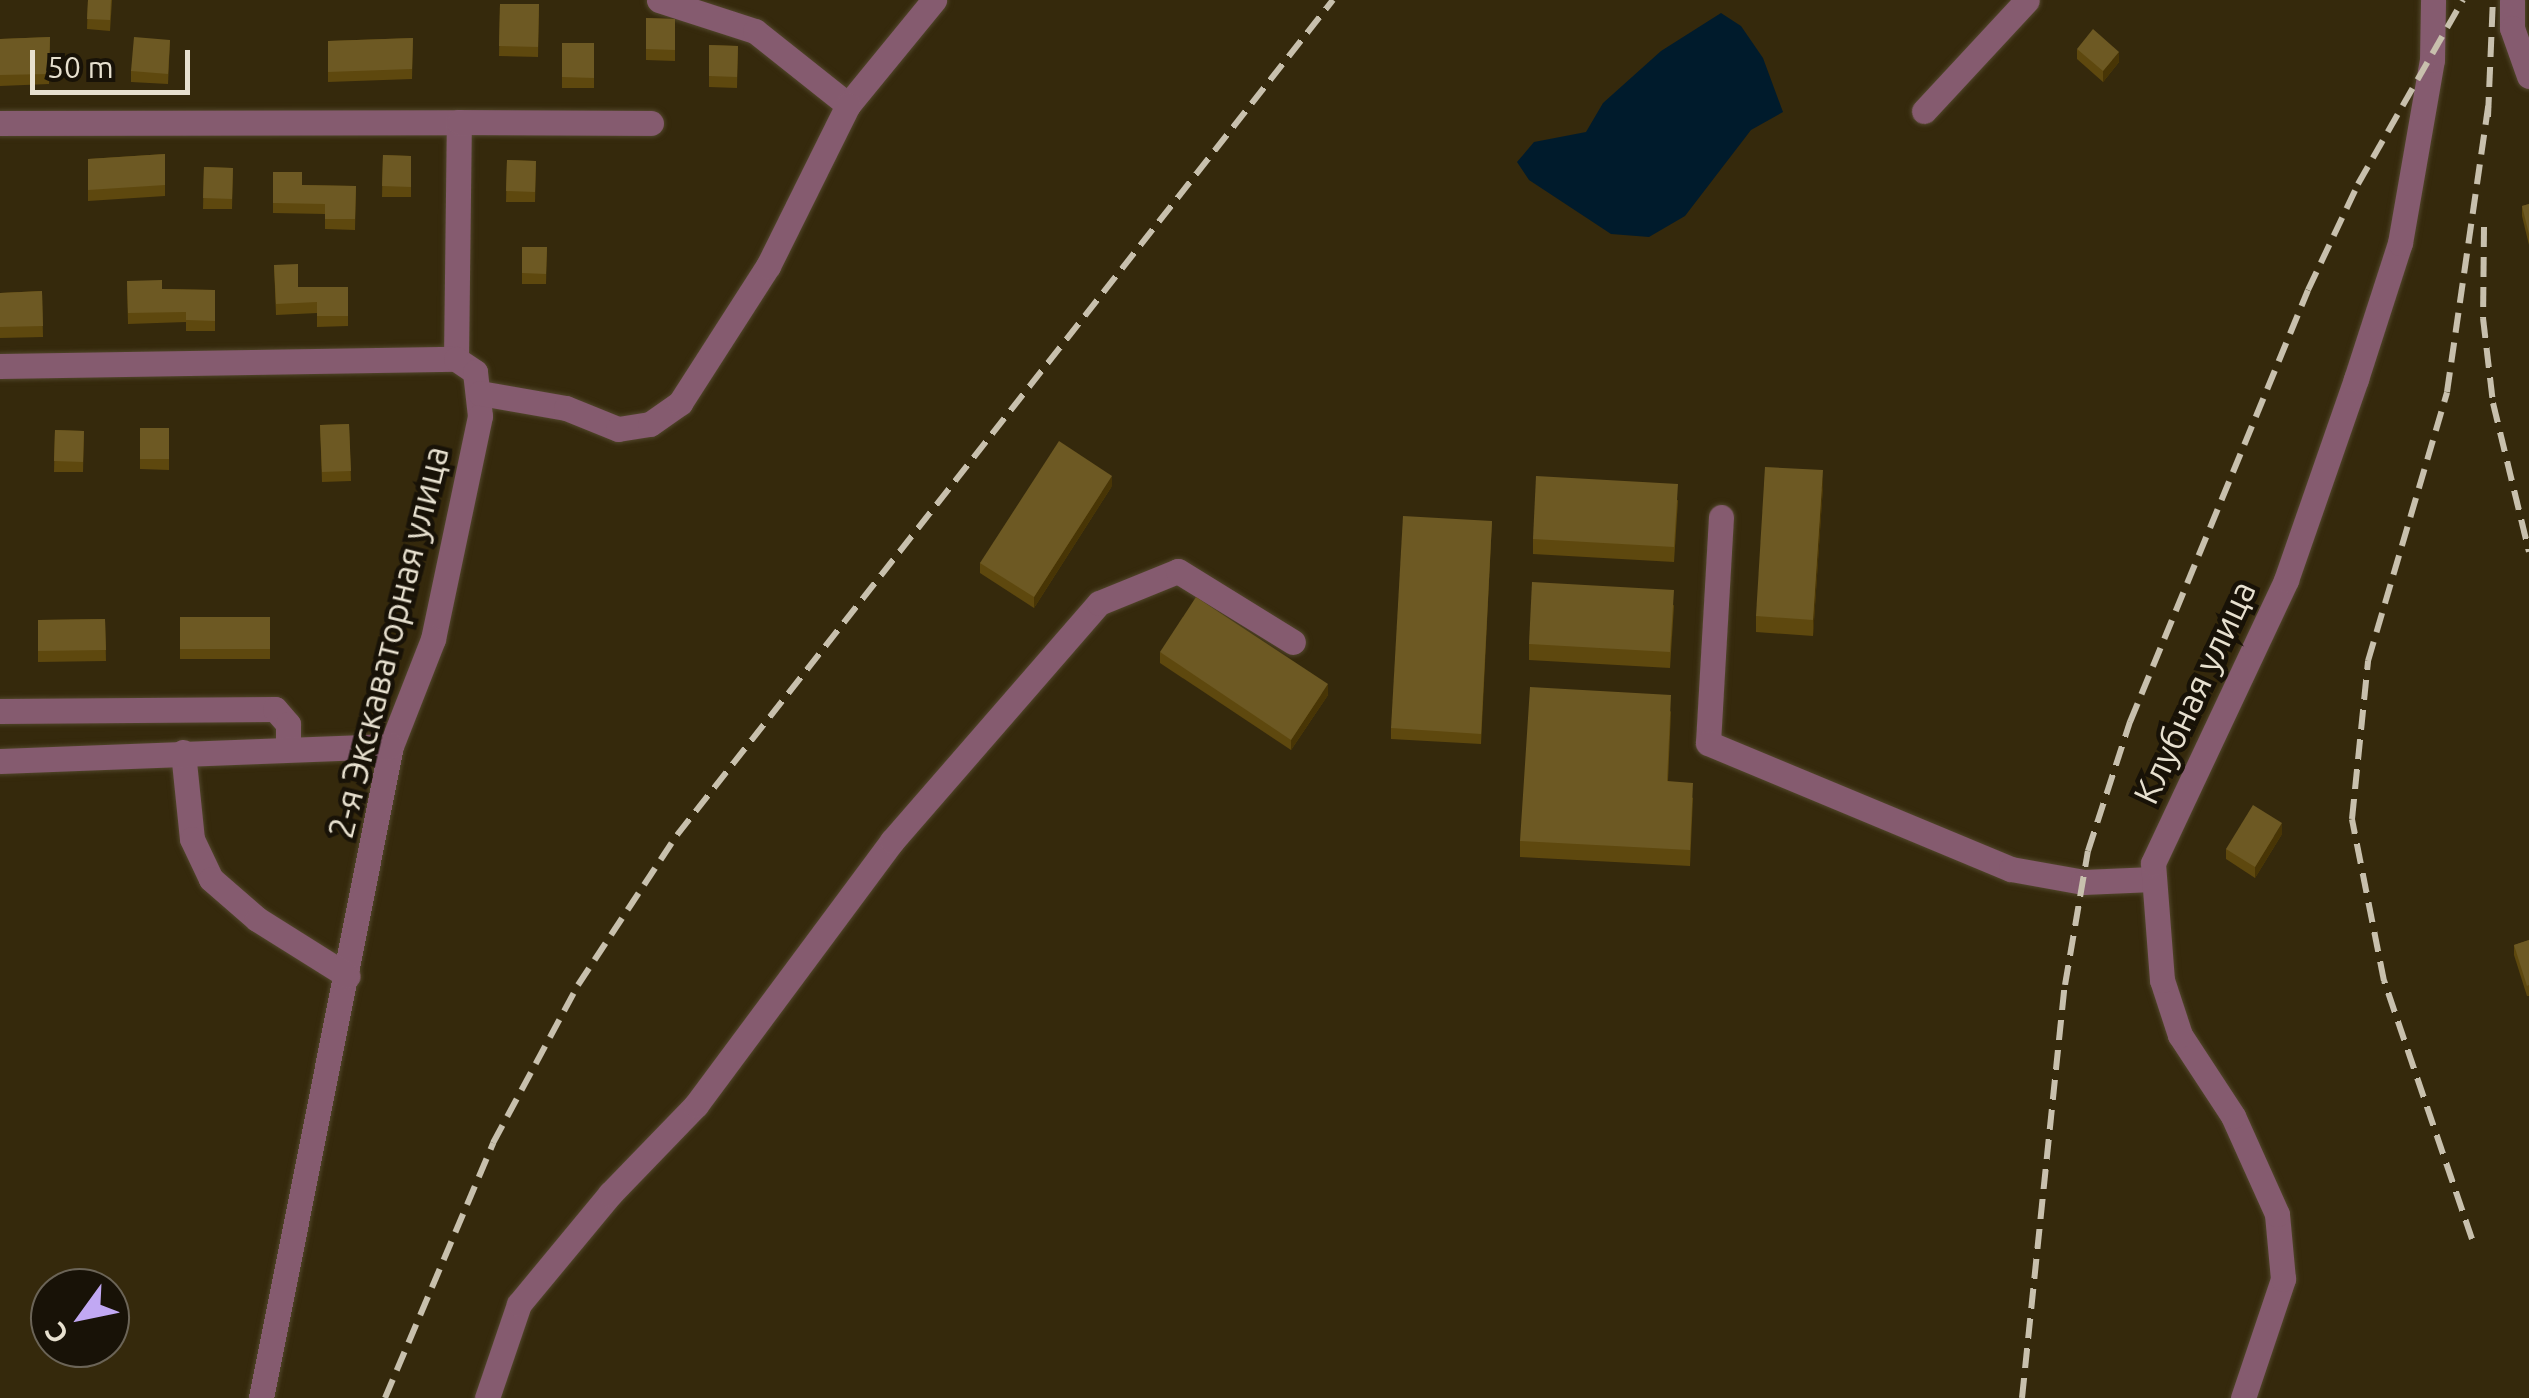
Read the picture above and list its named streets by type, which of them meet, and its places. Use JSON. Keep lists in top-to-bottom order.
{
  "streets": {
    "street": ["2-я Экскаваторная улица", "Клубная улица"]
  },
  "scale_bar": "50 m",
  "north": "bottom left"
}
